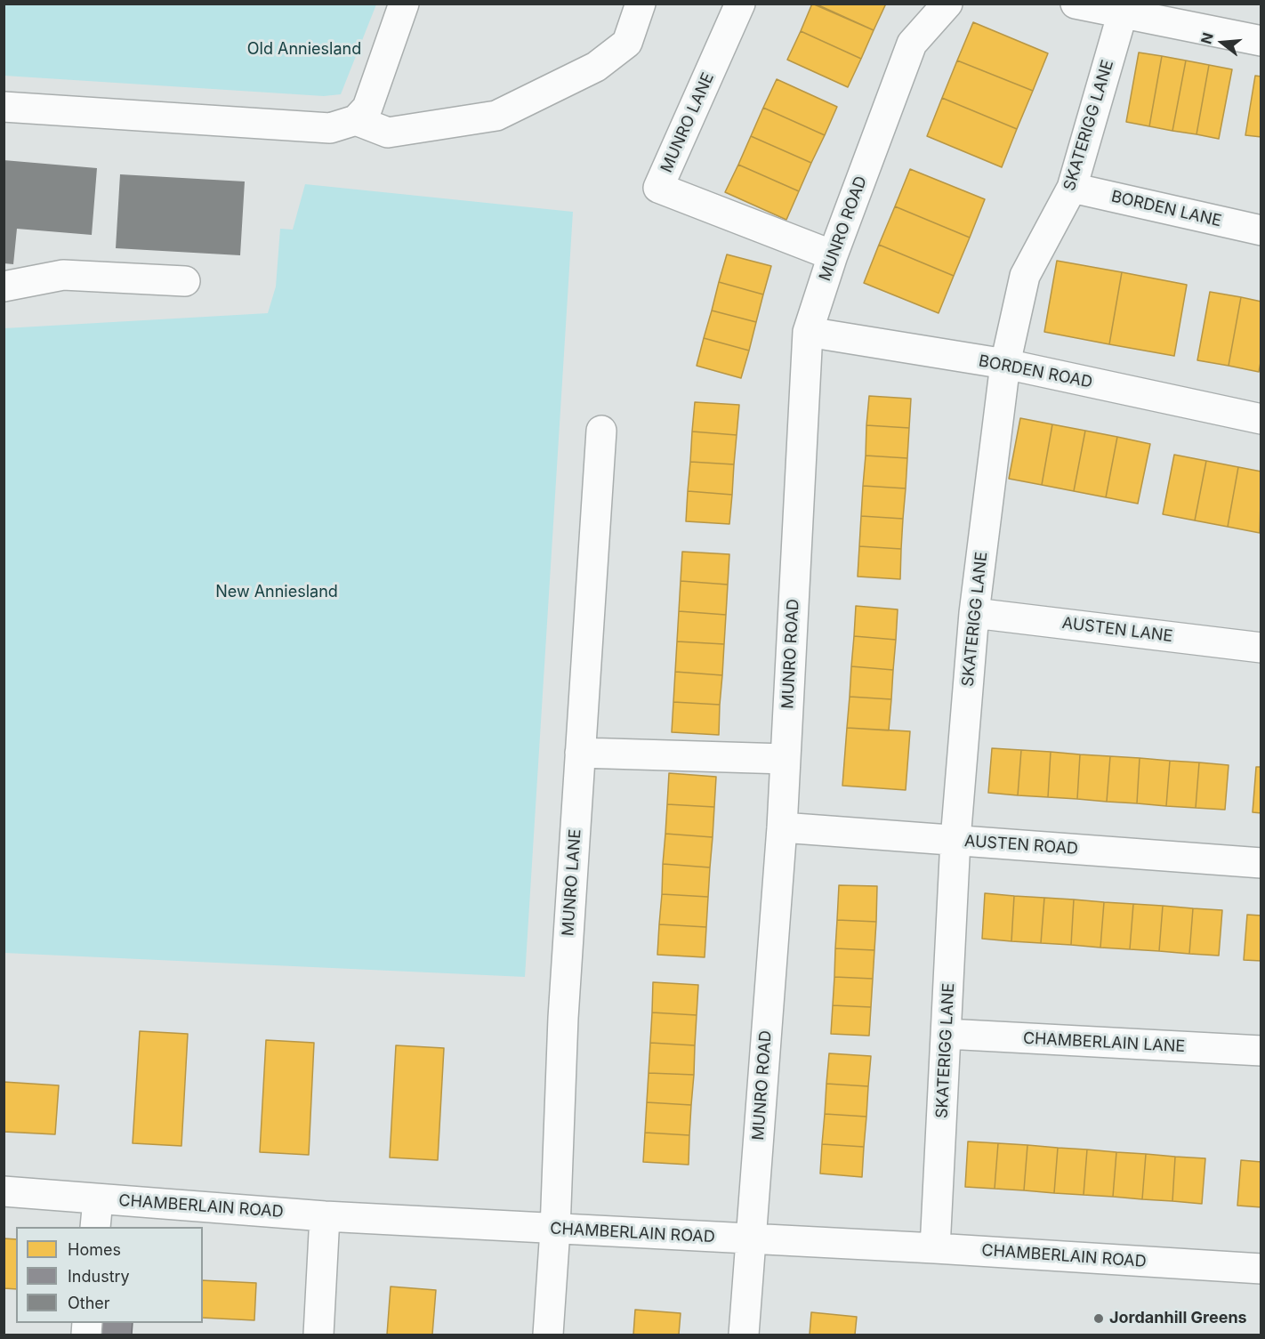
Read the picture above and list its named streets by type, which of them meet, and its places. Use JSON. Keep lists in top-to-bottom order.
{
  "streets": {
    "street": [
      "MUNRO LANE",
      "SKATERIGG LANE",
      "BORDEN LANE",
      "MUNRO ROAD",
      "BORDEN ROAD",
      "AUSTEN LANE",
      "AUSTEN ROAD",
      "CHAMBERLAIN LANE",
      "CHAMBERLAIN ROAD"
    ]
  },
  "crossings": [
    ["MUNRO LANE", "MUNRO ROAD"],
    ["MUNRO LANE", "CHAMBERLAIN ROAD"],
    ["SKATERIGG LANE", "BORDEN LANE"],
    ["SKATERIGG LANE", "BORDEN ROAD"],
    ["SKATERIGG LANE", "AUSTEN LANE"],
    ["SKATERIGG LANE", "AUSTEN ROAD"],
    ["SKATERIGG LANE", "CHAMBERLAIN LANE"],
    ["SKATERIGG LANE", "CHAMBERLAIN ROAD"],
    ["MUNRO ROAD", "BORDEN ROAD"],
    ["MUNRO ROAD", "AUSTEN ROAD"],
    ["MUNRO ROAD", "CHAMBERLAIN ROAD"]
  ],
  "parks": ["Old Anniesland", "New Anniesland"],
  "places": ["Jordanhill Greens"],
  "legend": ["Homes", "Industry", "Other"],
  "north": "left"
}
